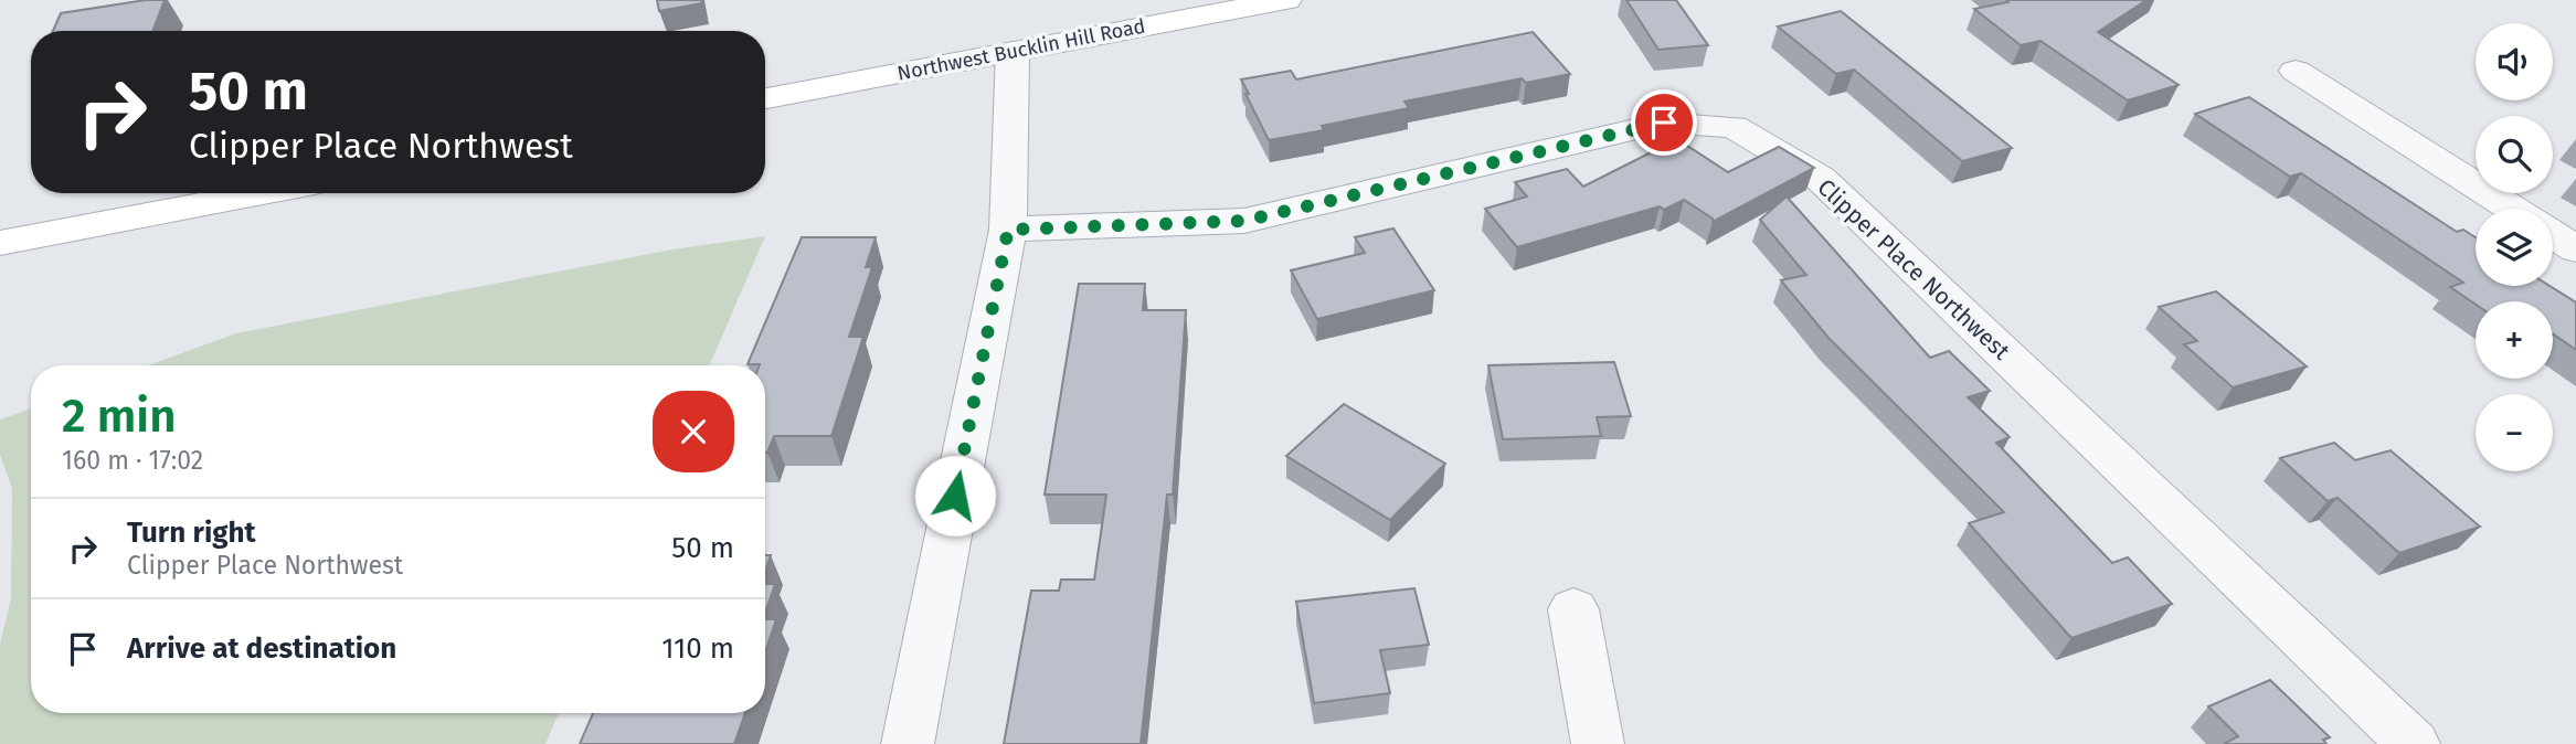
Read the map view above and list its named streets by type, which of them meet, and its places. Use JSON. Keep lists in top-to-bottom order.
{
  "streets": {
    "main road": ["Northwest Bucklin Hill Road"],
    "street": ["Clipper Place Northwest"]
  },
  "page": {
    "map_buttons": ["+", "−"],
    "turn": ["50 m", "Clipper Place Northwest"],
    "heading": ["2 min", "160 m · 17:02"],
    "list": [
      {
        "name": "Turn right",
        "note": "Clipper Place Northwest",
        "value": "50 m"
      },
      {
        "name": "Arrive at destination",
        "value": "110 m"
      }
    ]
  }
}
